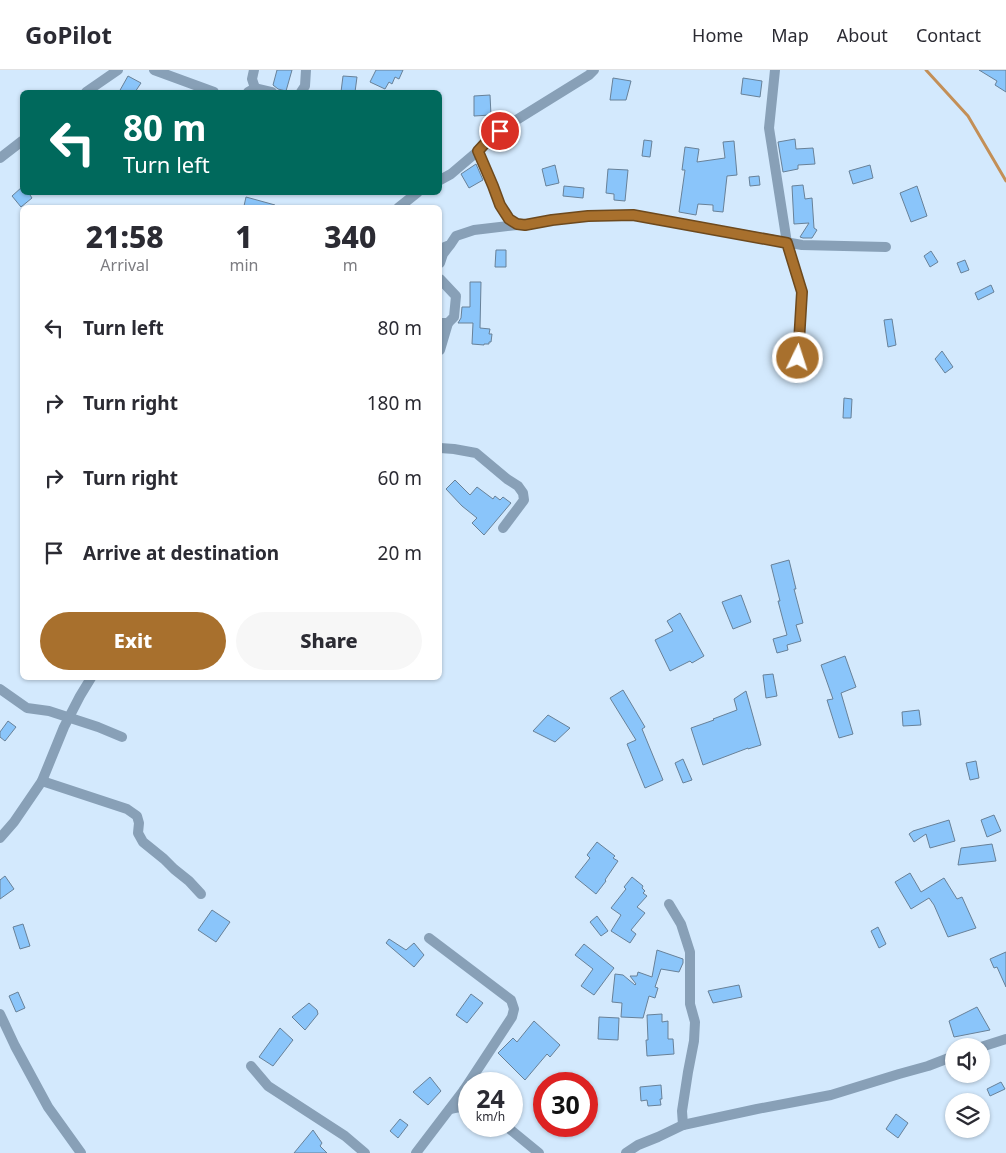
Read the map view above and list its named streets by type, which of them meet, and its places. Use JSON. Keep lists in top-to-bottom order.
{
  "page": {
    "header": "GoPilot",
    "nav": [
      "Home",
      "Map",
      "About",
      "Contact"
    ],
    "turn": ["80 m", "Turn left"],
    "eta": [
      "21:58",
      "Arrival",
      "1",
      "min",
      "340",
      "m"
    ],
    "list": [
      {
        "name": "Turn left",
        "value": "80 m"
      },
      {
        "name": "Turn right",
        "value": "180 m"
      },
      {
        "name": "Turn right",
        "value": "60 m"
      },
      {
        "name": "Arrive at destination",
        "value": "20 m"
      }
    ],
    "buttons": ["Exit", "Share"],
    "speed": "24 km/h",
    "limit": "30"
  }
}
